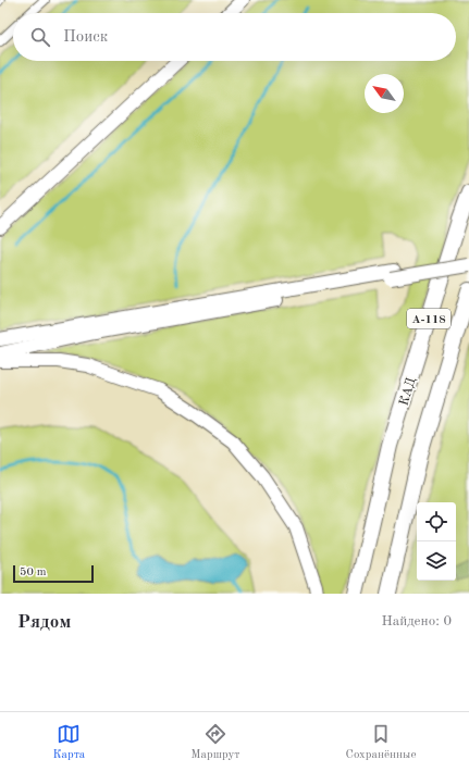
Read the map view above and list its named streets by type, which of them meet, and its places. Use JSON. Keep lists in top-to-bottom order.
{
  "streets": {
    "highway": ["А-118", "КАД"]
  },
  "scale_bar": "50 m",
  "north": "top left",
  "page": {
    "search": "Поиск",
    "scale": "50 m",
    "heading": ["Рядом", "Найдено: 0"],
    "nav": ["Карта", "Маршрут", "Сохранённые"]
  }
}
